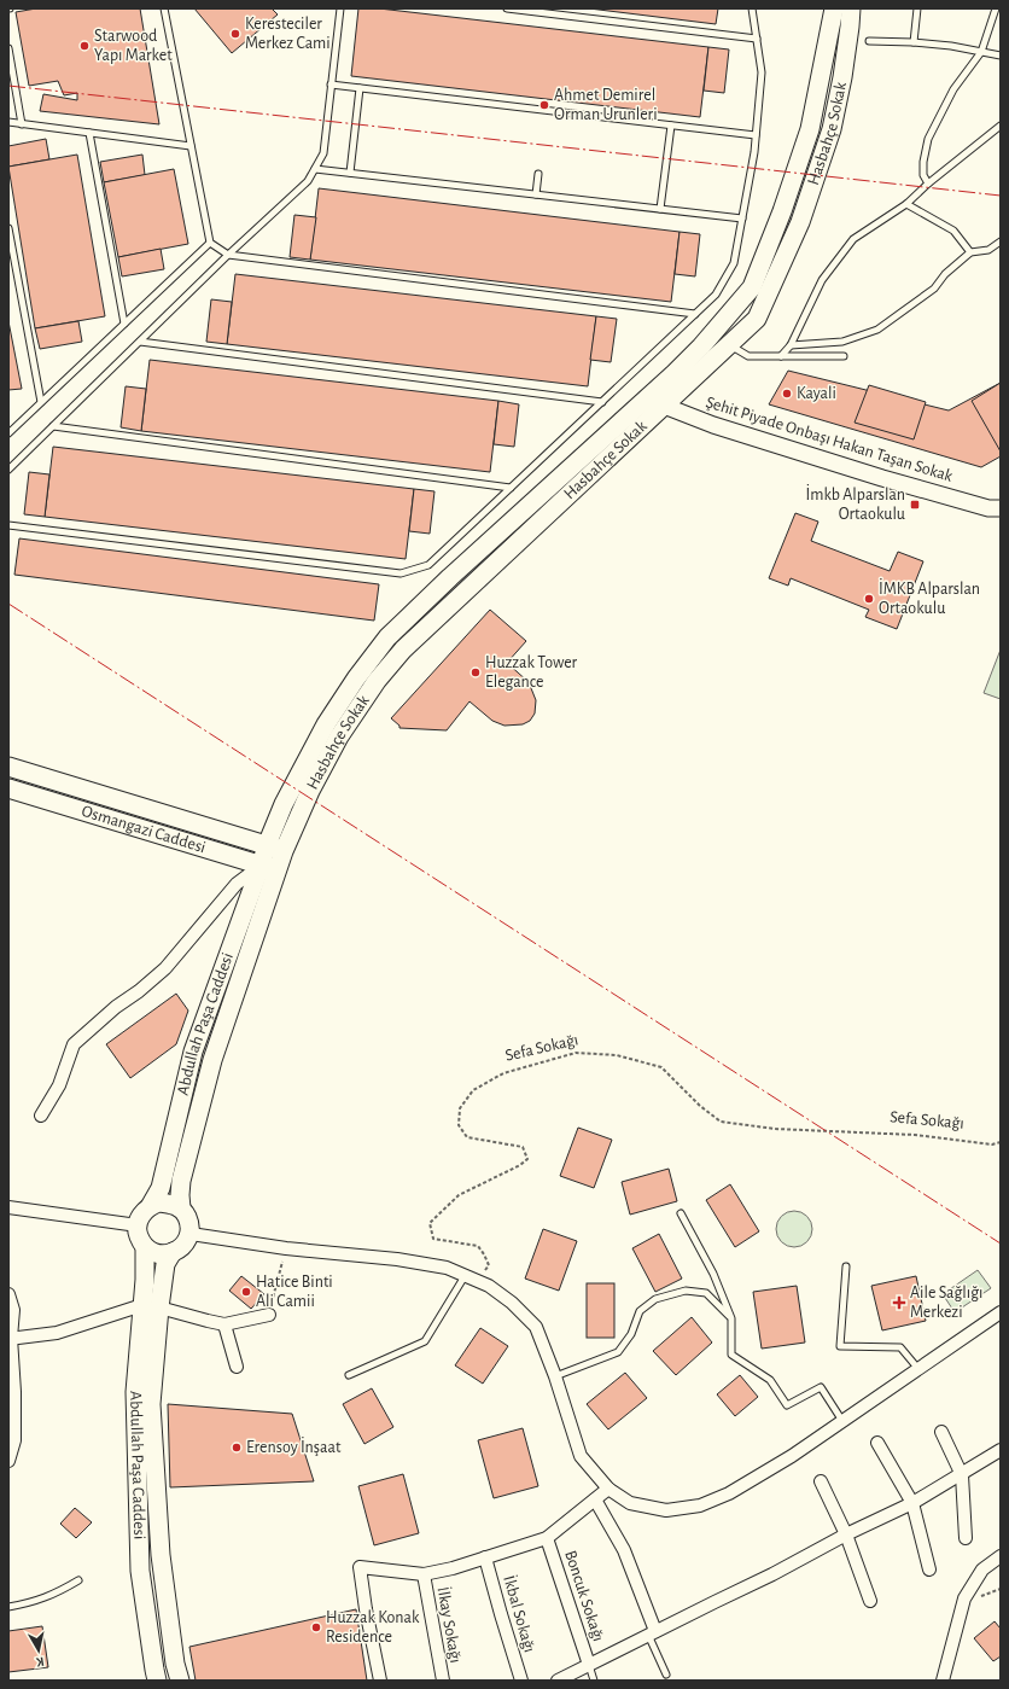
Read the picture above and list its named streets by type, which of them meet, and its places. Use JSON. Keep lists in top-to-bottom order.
{
  "streets": {
    "main road": ["Hasbahçe Sokak", "Osmangazi Caddesi", "Abdullah Paşa Caddesi"],
    "street": [
      "Şehit Piyade Onbaşı Hakan Taşan Sokak",
      "Boncuk Sokağı",
      "İkbal Sokağı",
      "İlkay Sokağı"
    ],
    "path": ["Sefa Sokağı"]
  },
  "crossings": [
    ["Hasbahçe Sokak", "Şehit Piyade Onbaşı Hakan Taşan Sokak"],
    ["Hasbahçe Sokak", "Osmangazi Caddesi"],
    ["Hasbahçe Sokak", "Abdullah Paşa Caddesi"],
    ["Osmangazi Caddesi", "Abdullah Paşa Caddesi"]
  ],
  "places": {
    "other": [
      "Keresteciler Merkez Cami",
      "Starwood Yapı Market",
      "Ahmet Demirel Orman Urunleri",
      "Kayali",
      "İMKB Alparslan Ortaokulu",
      "Huzzak Tower Elegance",
      "Hatice Binti Ali Camii",
      "Erensoy İnşaat",
      "Huzzak Konak Residence"
    ],
    "transit": ["İmkb Alparslan Ortaokulu"],
    "health": ["Aile Sağlığı Merkezi"]
  },
  "north": "bottom"
}
